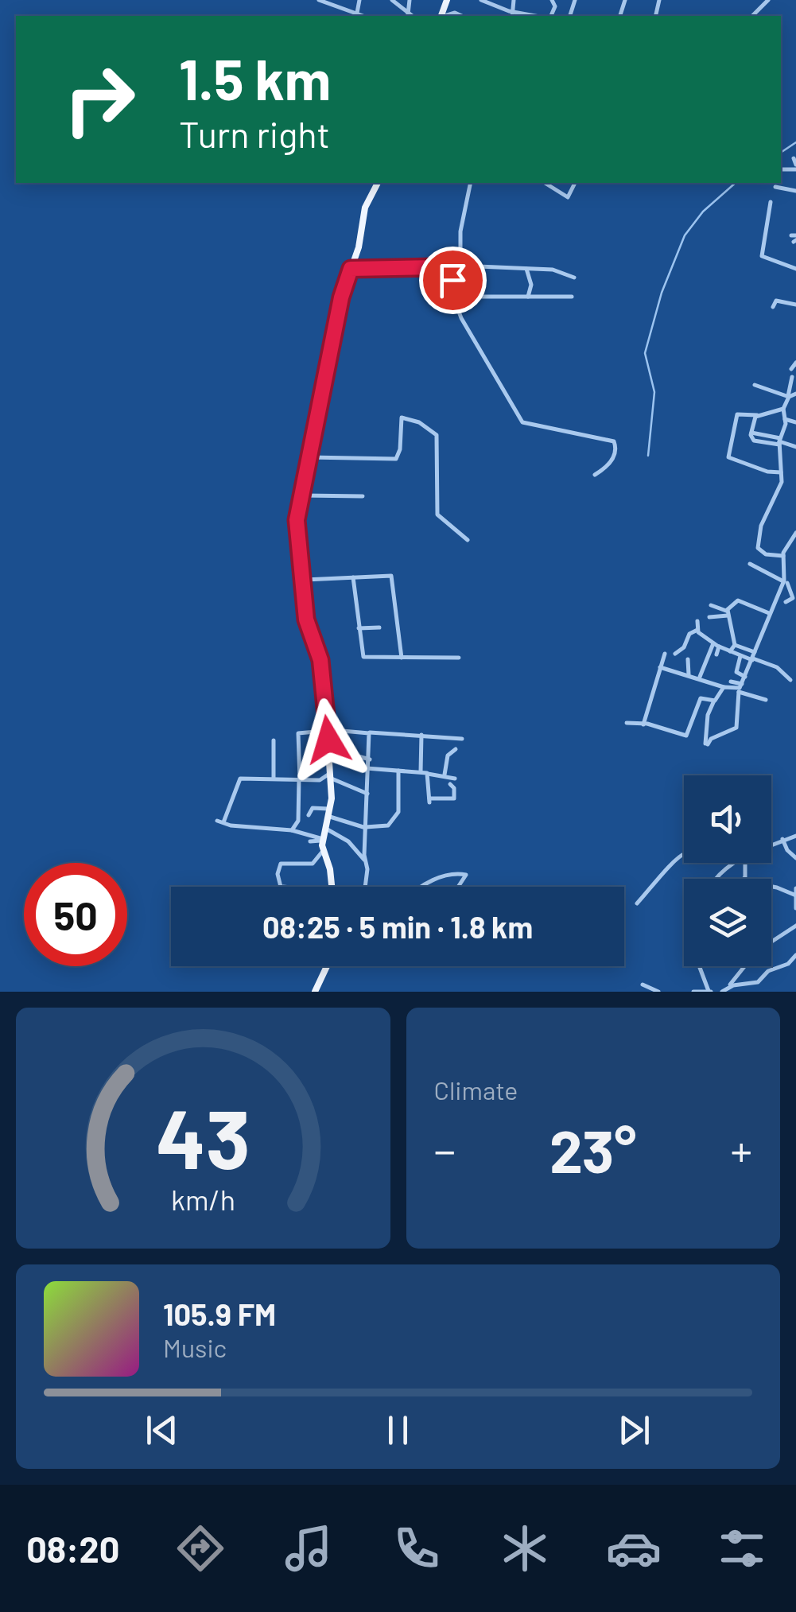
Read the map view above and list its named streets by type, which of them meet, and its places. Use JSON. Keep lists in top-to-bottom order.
{
  "page": {
    "turn": ["1.5 km", "Turn right"],
    "limit": "50",
    "trip": "08:25 · 5 min · 1.8 km",
    "tile": "Climate",
    "heat": ["−", "23°", "+"],
    "song": ["105.9 FM", "Music"],
    "tabs": "08:20",
    "gauge": ["43", "km/h"]
  }
}
